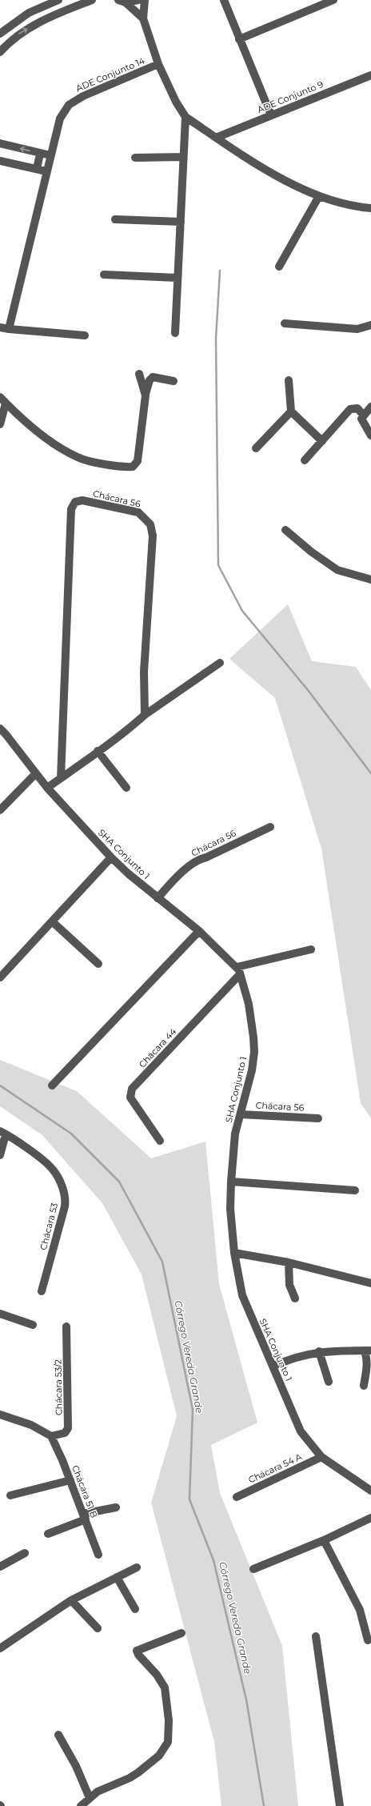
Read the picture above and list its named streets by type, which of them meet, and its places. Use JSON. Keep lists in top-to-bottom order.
{
  "streets": {
    "street": [
      "ADE Conjunto 14",
      "ADE Conjunto 9",
      "Chácara 56",
      "SHA Conjunto 1",
      "Chácara 44",
      "Chácara 53",
      "Chácara 53/2",
      "Chácara 54 A",
      "Chácara 51 B"
    ]
  },
  "crossings": [
    ["Chácara 56", "SHA Conjunto 1"],
    ["SHA Conjunto 1", "Chácara 44"],
    ["SHA Conjunto 1", "Chácara 54 A"],
    ["Chácara 53/2", "Chácara 51 B"]
  ],
  "water": ["Córrego Vereda Grande"]
}
